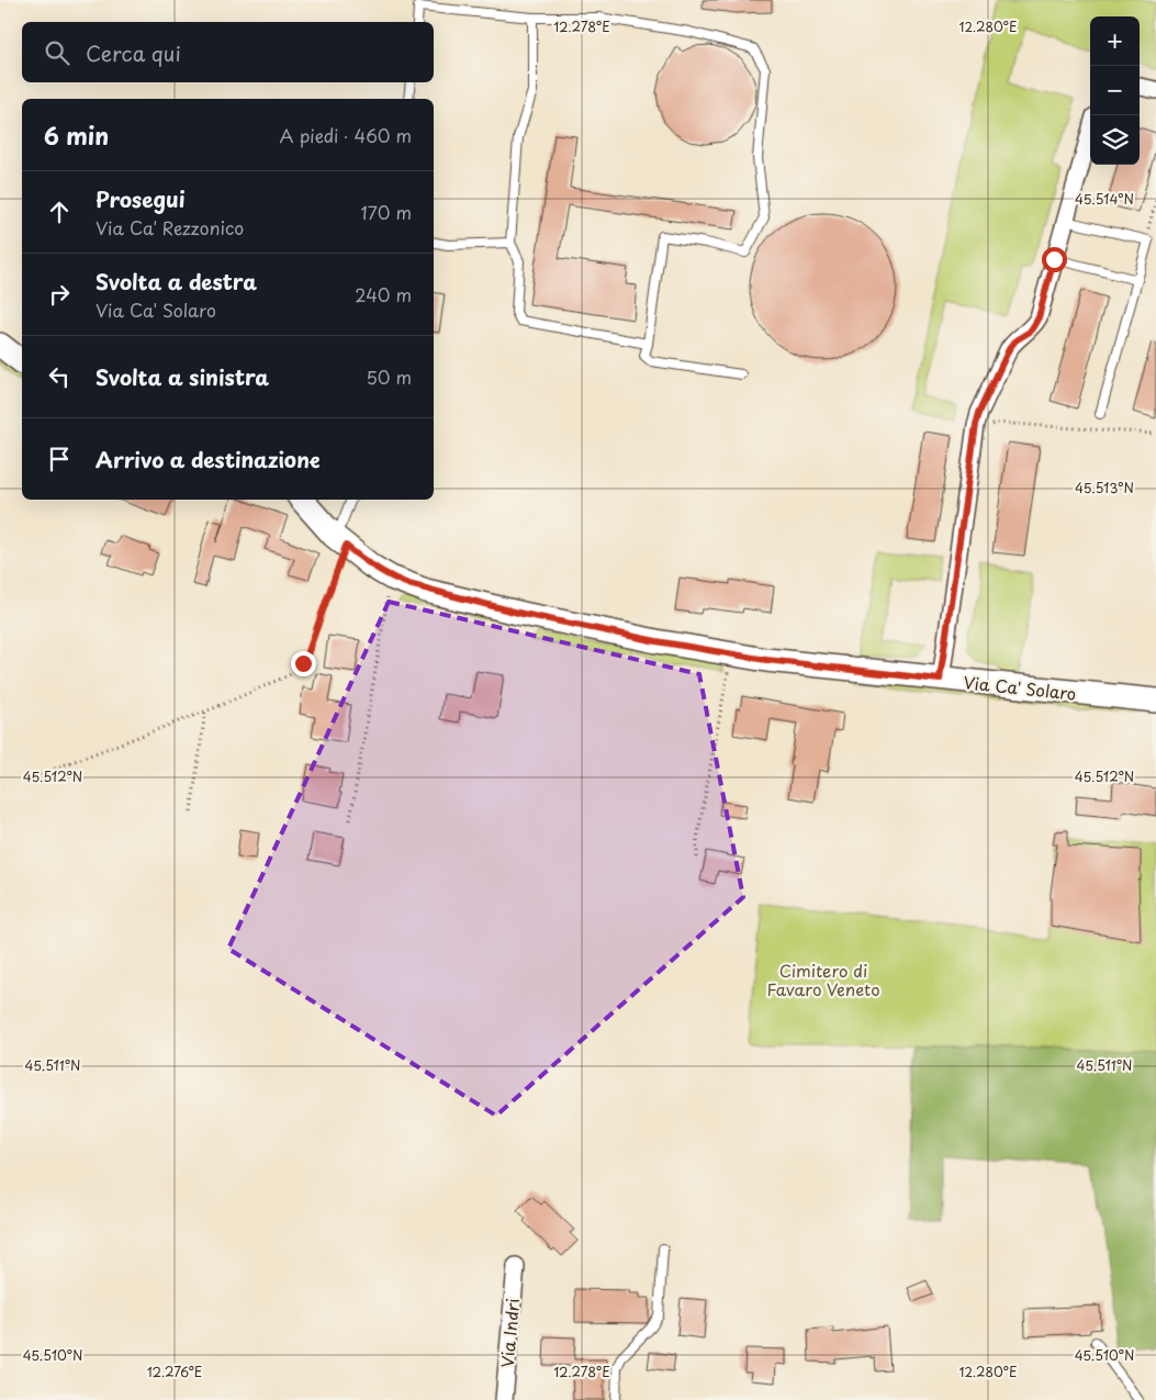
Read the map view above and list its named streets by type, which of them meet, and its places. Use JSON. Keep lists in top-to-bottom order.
{
  "streets": {
    "street": ["Via Ca' Solaro", "Via Indri"]
  },
  "parks": ["Cimitero di Favaro Veneto"],
  "page": {
    "map_buttons": ["+", "−"],
    "search": "Cerca qui",
    "heading": ["6 min", "A piedi · 460 m"],
    "list": [
      ["Prosegui", "Via Ca' Rezzonico", "170 m"],
      ["Svolta a destra", "Via Ca' Solaro", "240 m"],
      ["Svolta a sinistra", "50 m"],
      "Arrivo a destinazione"
    ]
  },
  "coordinates": [
    "12.278°E",
    "12.280°E",
    "45.514°N",
    "45.513°N",
    "45.512°N",
    "45.511°N",
    "45.510°N",
    "12.276°E"
  ]
}
